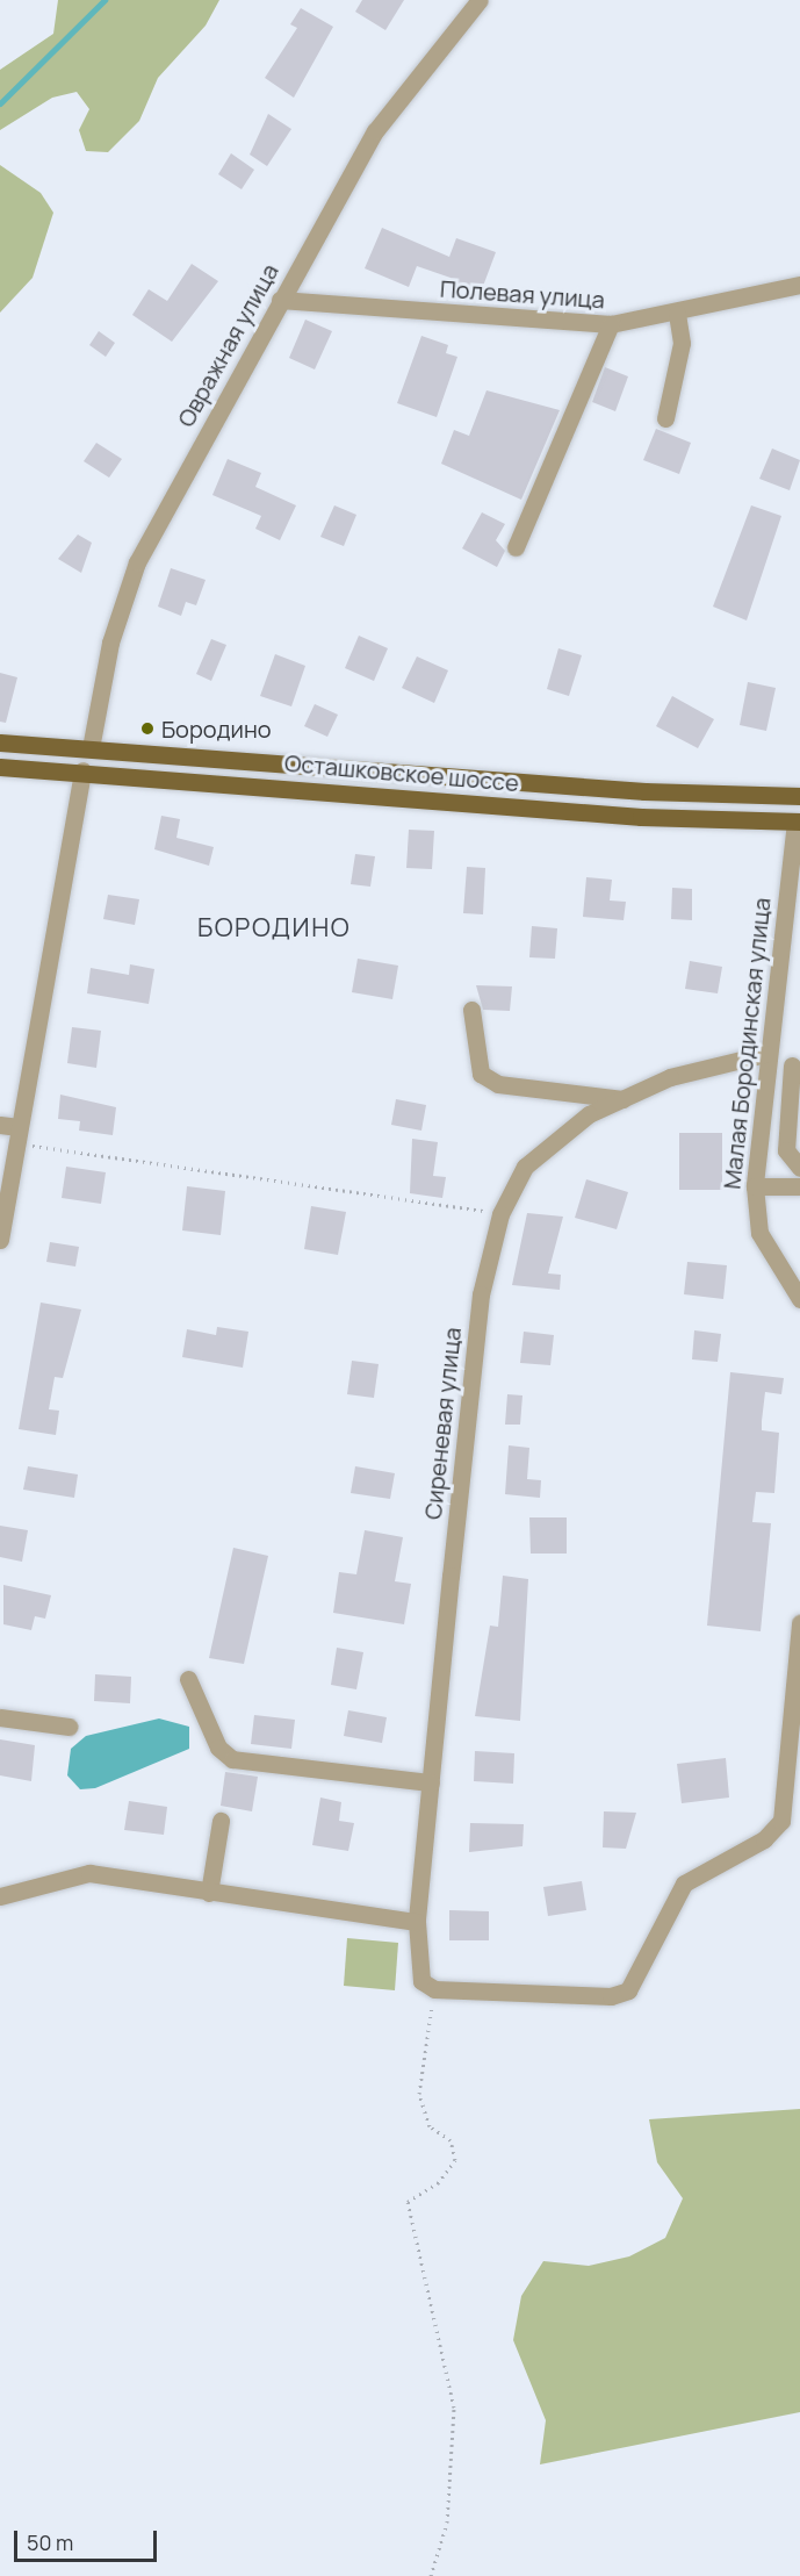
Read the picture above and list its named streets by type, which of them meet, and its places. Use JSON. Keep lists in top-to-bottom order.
{
  "streets": {
    "main road": ["Осташковское шоссе"],
    "street": [
      "Полевая улица",
      "Овражная улица",
      "Малая Бородинская улица",
      "Сиреневая улица"
    ]
  },
  "crossings": [
    ["Полевая улица", "Овражная улица"],
    ["Овражная улица", "Осташковское шоссе"],
    ["Осташковское шоссе", "Малая Бородинская улица"],
    ["Малая Бородинская улица", "Сиреневая улица"]
  ],
  "districts": ["БОРОДИНО"],
  "places": ["Бородино"],
  "scale_bar": "50 m"
}
